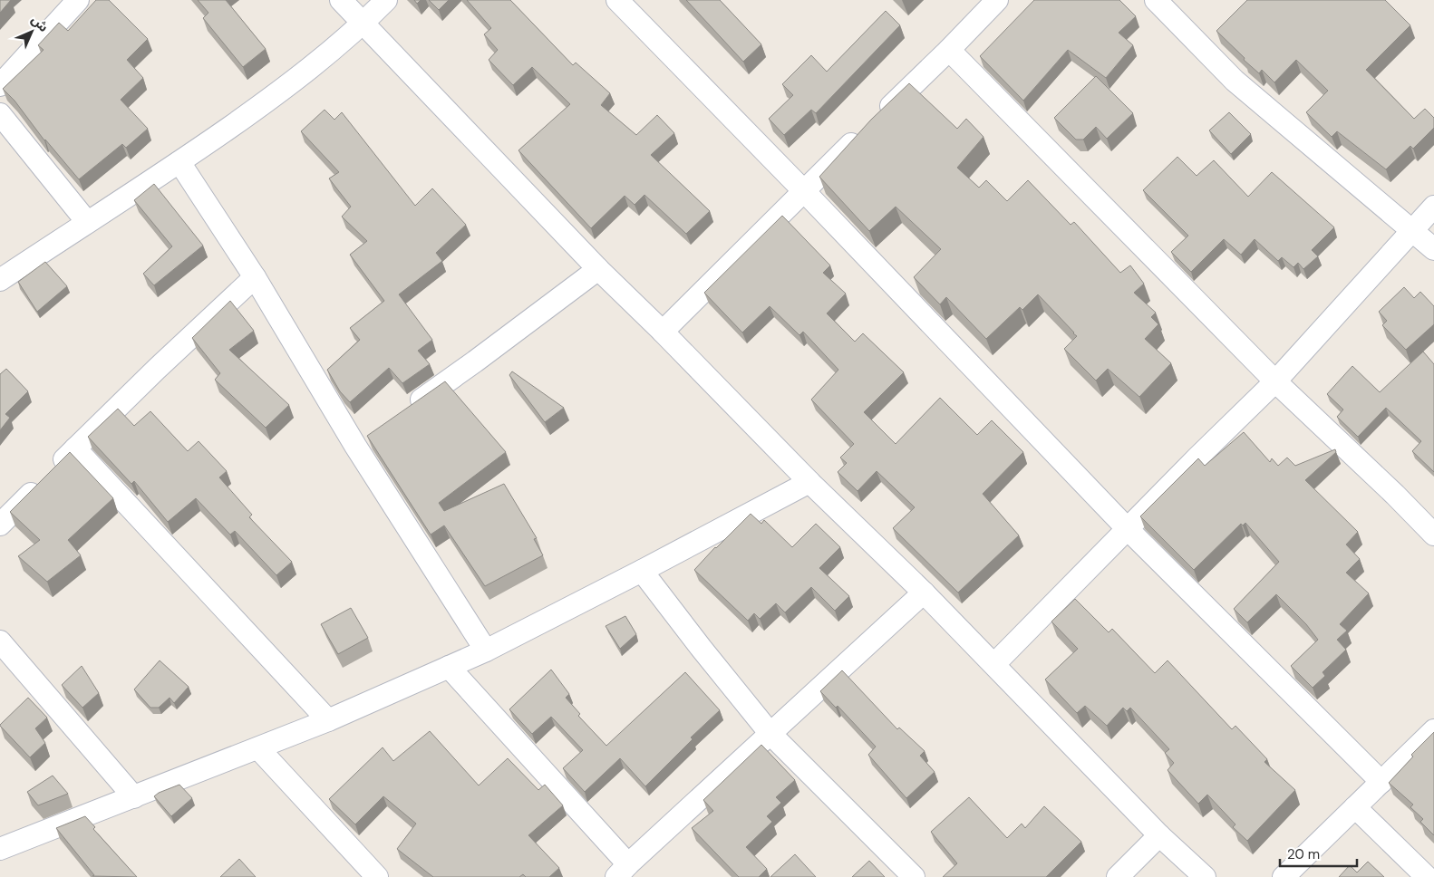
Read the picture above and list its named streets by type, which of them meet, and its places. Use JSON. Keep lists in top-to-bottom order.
{
  "scale_bar": "20 m",
  "north": "top right"
}
